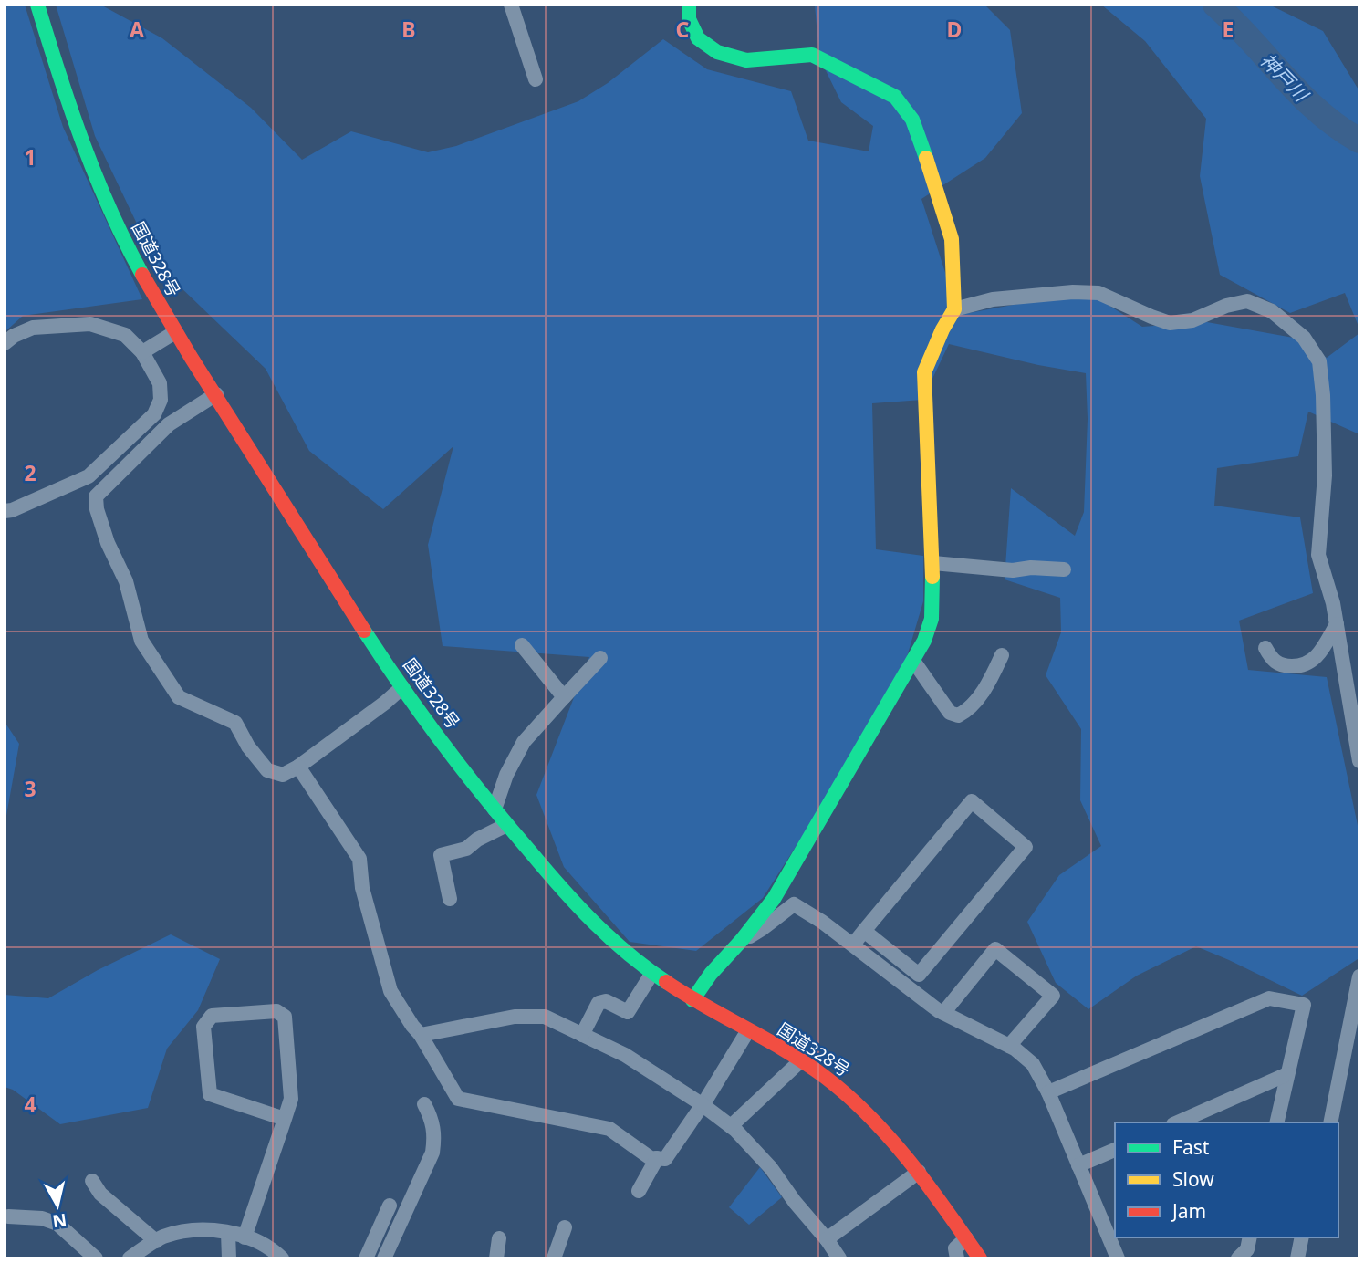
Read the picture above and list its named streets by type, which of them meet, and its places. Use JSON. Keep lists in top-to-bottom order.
{
  "streets": {
    "main road": ["国道328号"]
  },
  "water": ["神戸川"],
  "legend": ["Fast", "Slow", "Jam"],
  "north": "bottom",
  "grid": {
    "columns": [
      "A",
      "B",
      "C",
      "D",
      "E"
    ],
    "rows": [
      "1",
      "2",
      "3",
      "4"
    ]
  }
}
